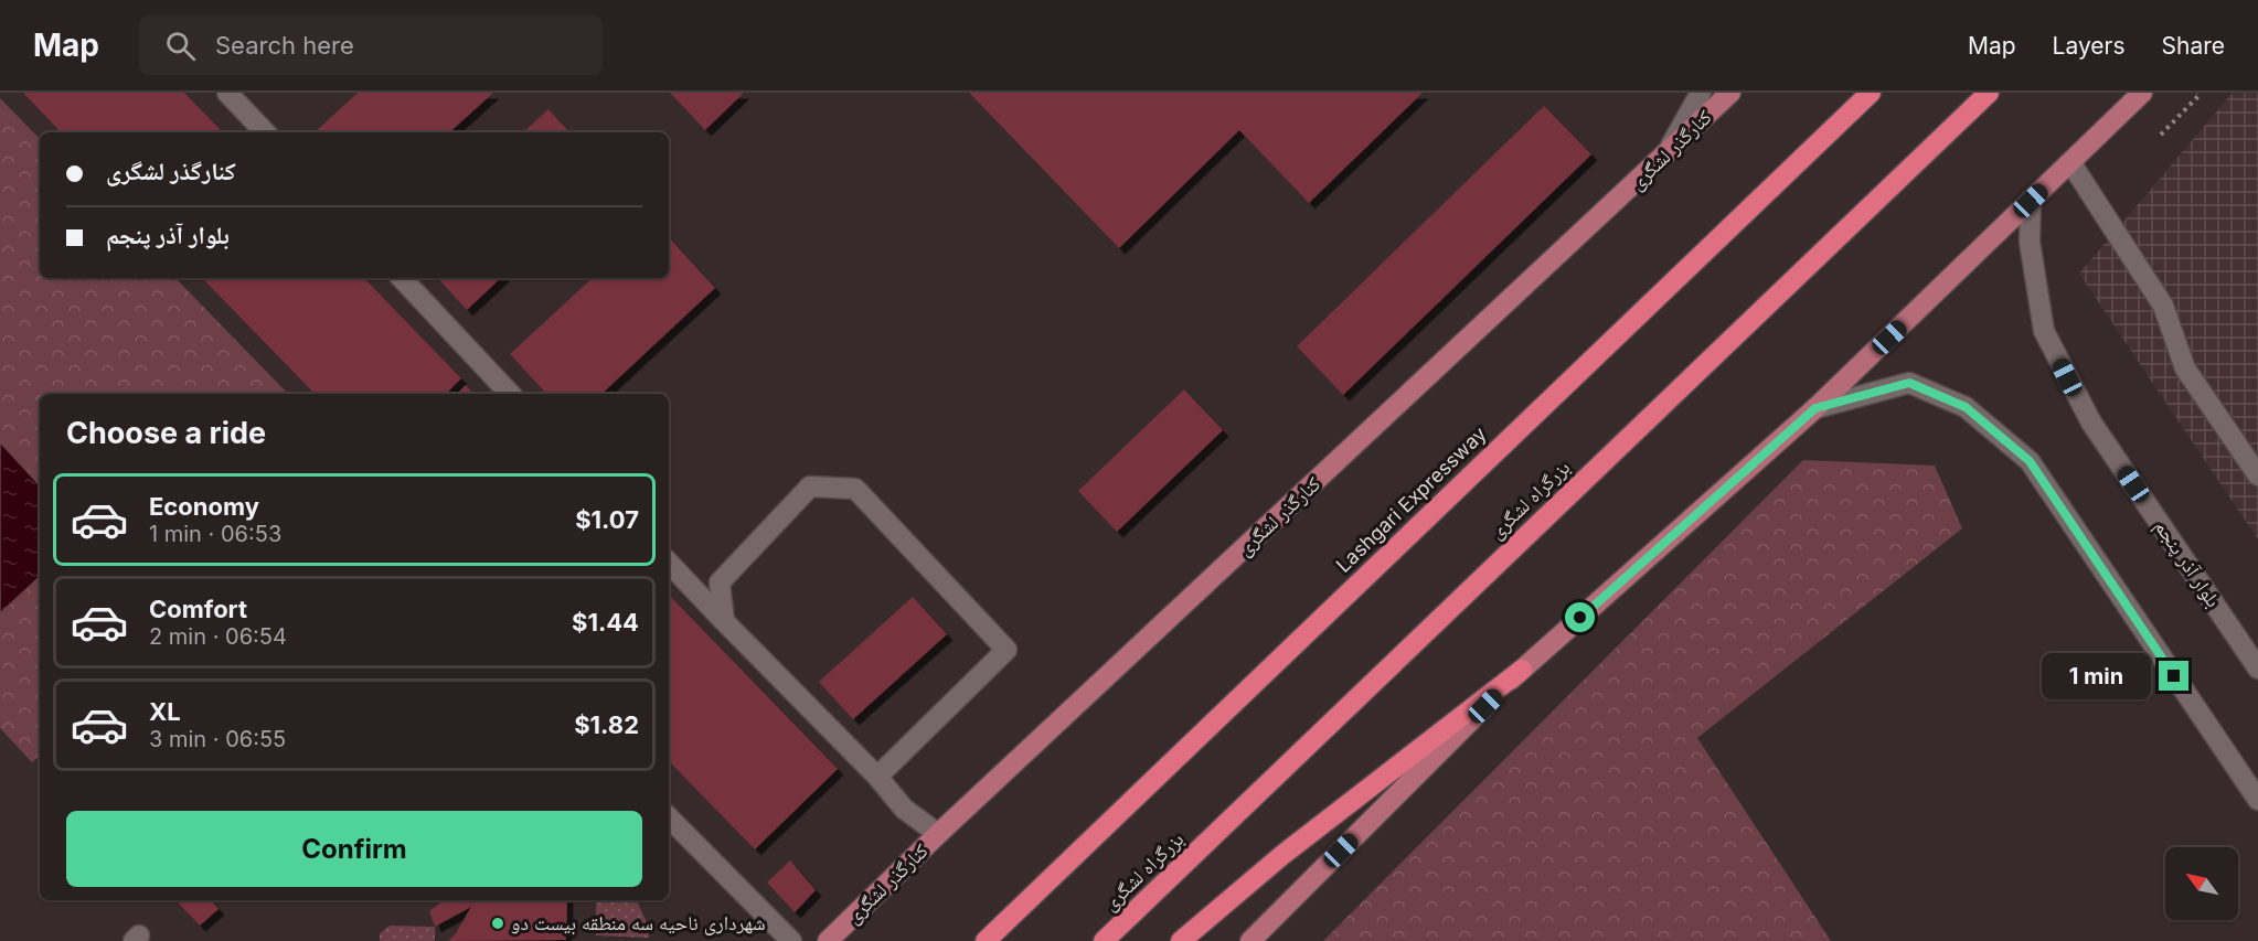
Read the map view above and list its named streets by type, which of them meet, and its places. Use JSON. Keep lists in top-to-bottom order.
{
  "streets": {
    "highway": ["Lashgari Expressway", "بزرگراه لشگری"],
    "main road": ["کنارگذر لشگری"],
    "street": ["بلوار آذر پنجم"]
  },
  "places": ["شهرداری ناحیه سه منطقه بیست دو"],
  "north": "top left",
  "page": {
    "header": "Map",
    "search": "Search here",
    "nav": ["Map", "Layers", "Share"],
    "banner": ["کنارگذر لشگری", "بلوار آذر پنجم"],
    "heading": "Choose a ride",
    "list": [
      {
        "name": "Economy",
        "note": "1 min · 06:53",
        "value": "$1.07"
      },
      {
        "name": "Comfort",
        "note": "2 min · 06:54",
        "value": "$1.44"
      },
      {
        "name": "XL",
        "note": "3 min · 06:55",
        "value": "$1.82"
      }
    ],
    "bubble": "1 min",
    "buttons": "Confirm"
  }
}
